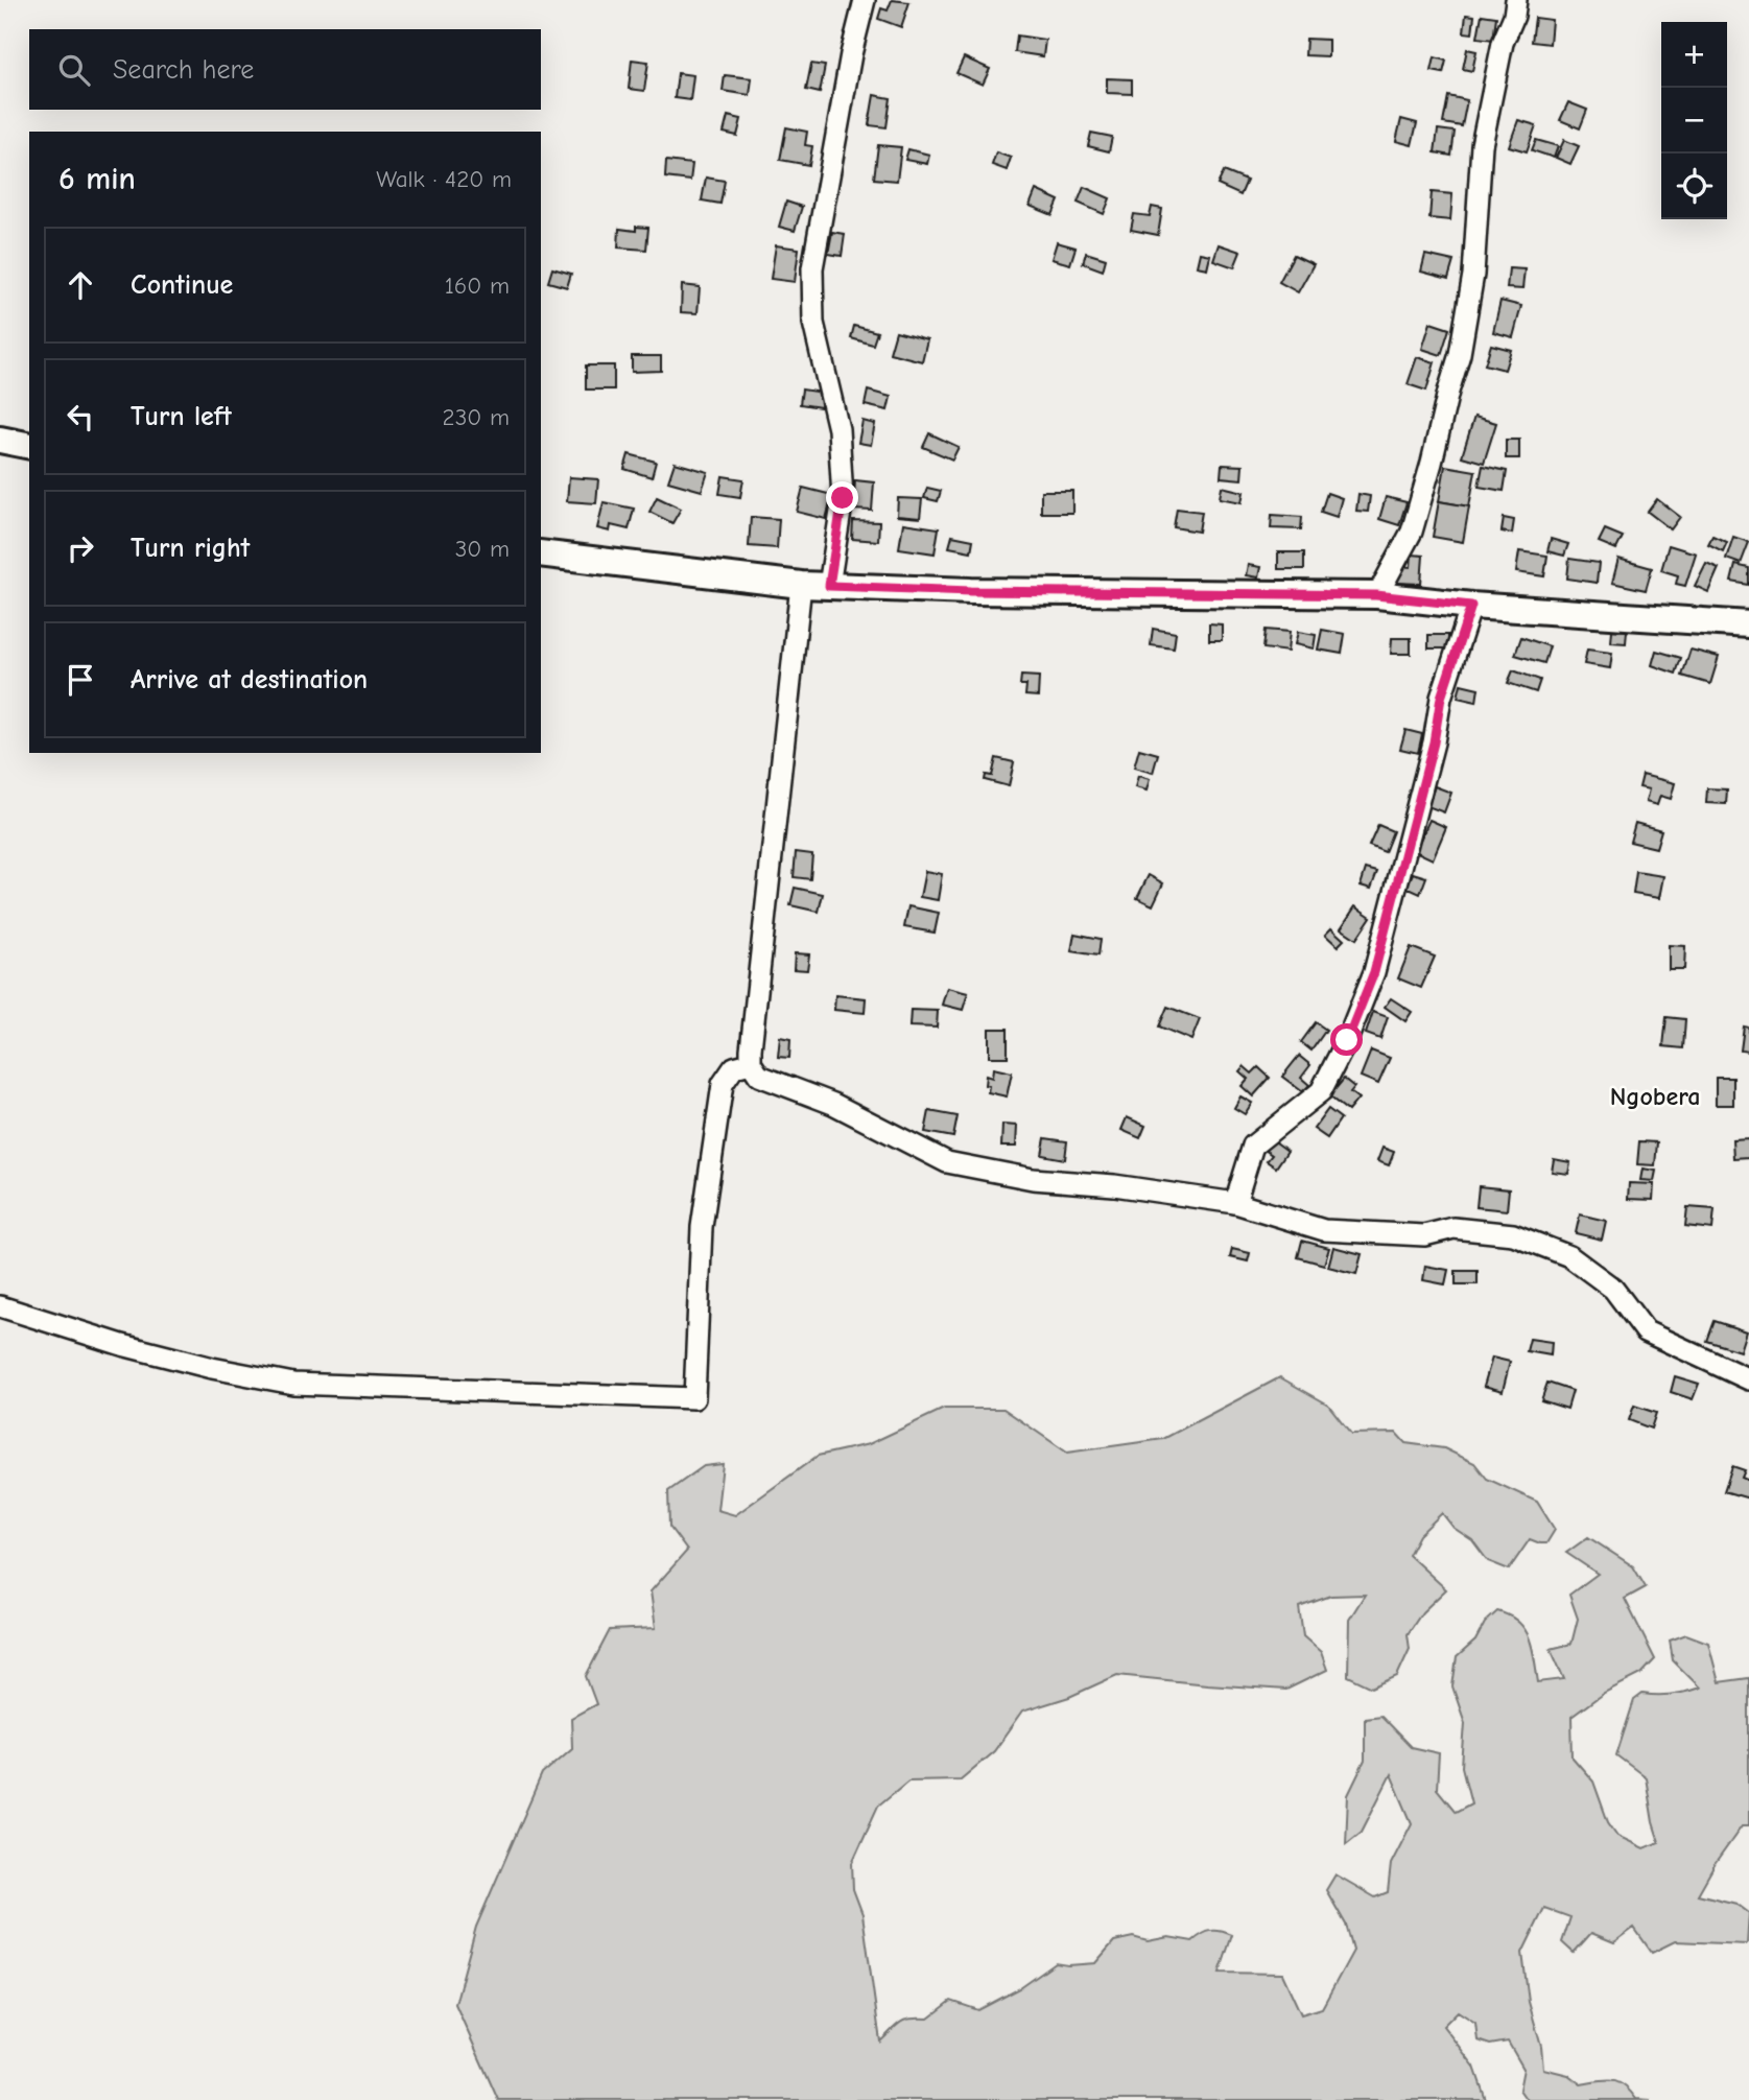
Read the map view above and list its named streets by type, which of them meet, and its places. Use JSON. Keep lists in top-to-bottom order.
{
  "districts": ["Ngobera"],
  "page": {
    "map_buttons": ["+", "−"],
    "search": "Search here",
    "heading": ["6 min", "Walk · 420 m"],
    "list": [
      ["Continue", "160 m"],
      ["Turn left", "230 m"],
      ["Turn right", "30 m"],
      "Arrive at destination"
    ]
  }
}
